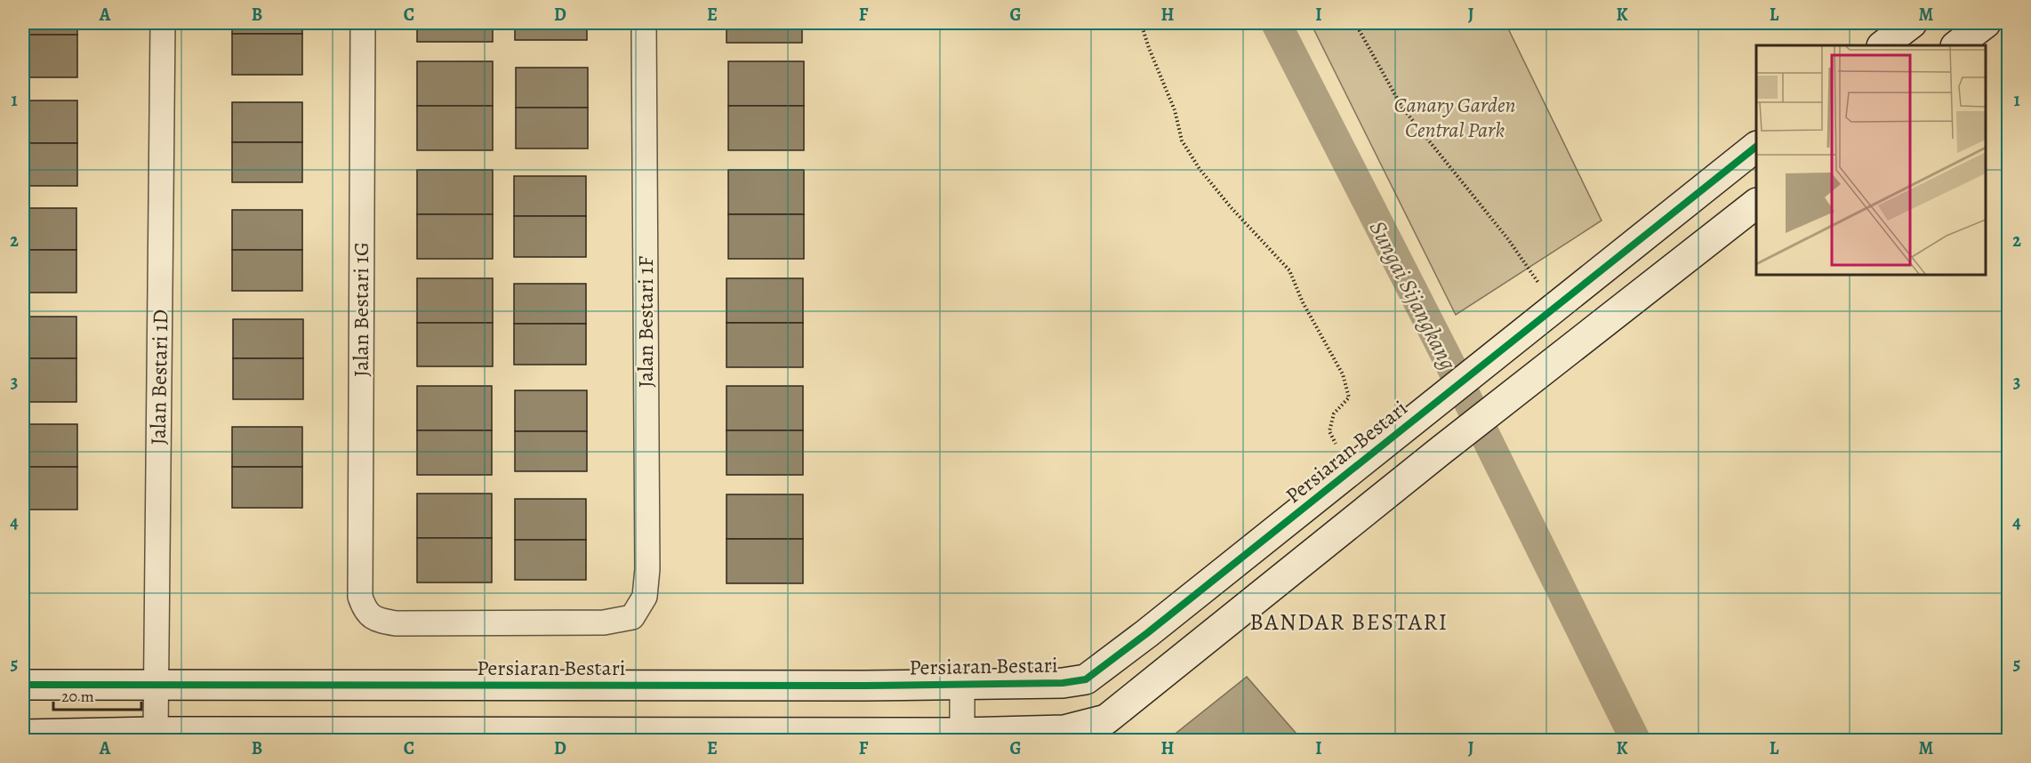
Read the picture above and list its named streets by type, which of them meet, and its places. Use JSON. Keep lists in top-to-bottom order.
{
  "streets": {
    "street": [
      "Jalan Bestari 1G",
      "Jalan Bestari 1F",
      "Jalan Bestari 1D",
      "Persiaran Bestari"
    ]
  },
  "crossings": [
    ["Jalan Bestari 1G", "Jalan Bestari 1F"],
    ["Jalan Bestari 1D", "Persiaran Bestari"]
  ],
  "districts": ["BANDAR BESTARI"],
  "water": ["Sungai Sijangkang"],
  "parks": ["Canary Garden Central Park"],
  "scale_bar": "20 m",
  "grid": {
    "columns": [
      "A",
      "B",
      "C",
      "D",
      "E",
      "F",
      "G",
      "H",
      "I",
      "J",
      "K",
      "L",
      "M"
    ],
    "rows": [
      "1",
      "2",
      "3",
      "4",
      "5"
    ]
  }
}
